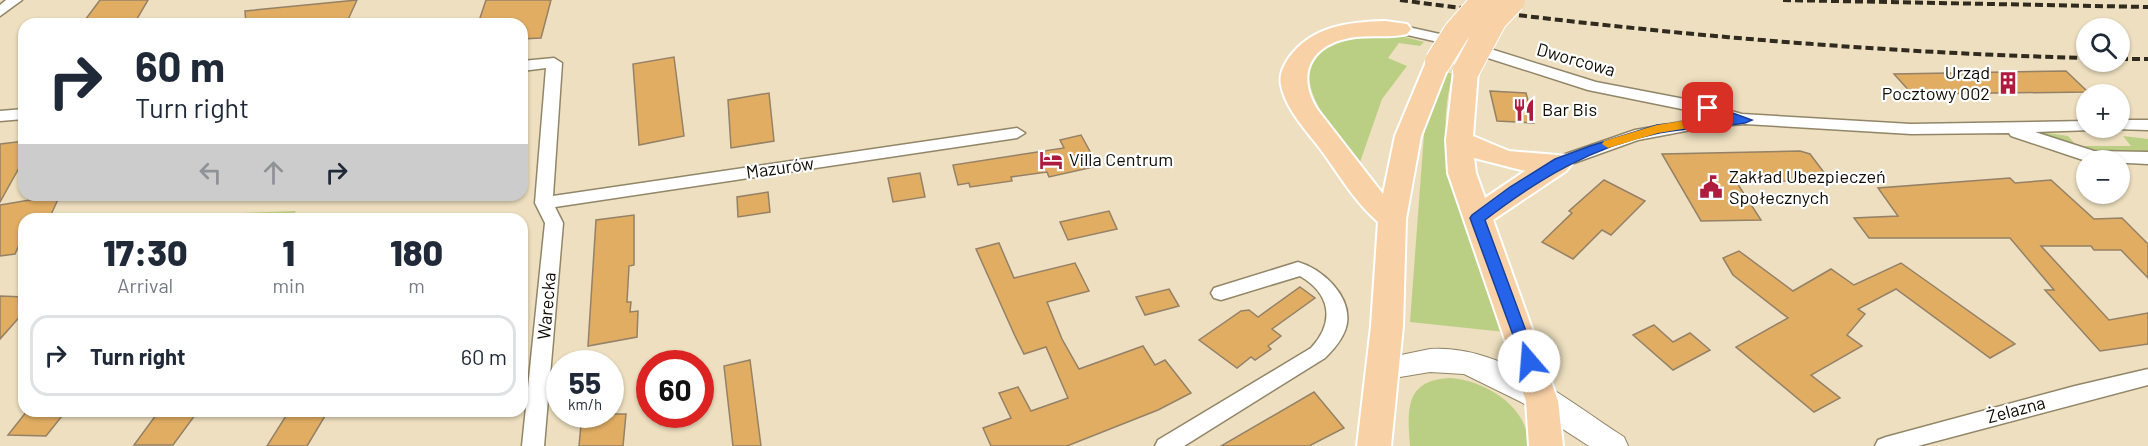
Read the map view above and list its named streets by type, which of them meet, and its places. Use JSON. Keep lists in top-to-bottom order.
{
  "streets": {
    "street": [
      "Dworcowa",
      "Mazurów",
      "Warecka",
      "Żelazna"
    ]
  },
  "crossings": [
    ["Mazurów", "Warecka"]
  ],
  "places": {
    "building": ["Urząd Pocztowy 002"],
    "restaurant": ["Bar Bis"],
    "hotel": ["Villa Centrum"],
    "public building": ["Zakład Ubezpieczeń Społecznych"]
  },
  "page": {
    "map_buttons": ["+", "−"],
    "turn": ["60 m", "Turn right"],
    "eta": [
      "17:30",
      "Arrival",
      "1",
      "min",
      "180",
      "m"
    ],
    "list": [
      {
        "name": "Turn right",
        "value": "60 m"
      }
    ],
    "speed": "55 km/h",
    "limit": "60"
  }
}
